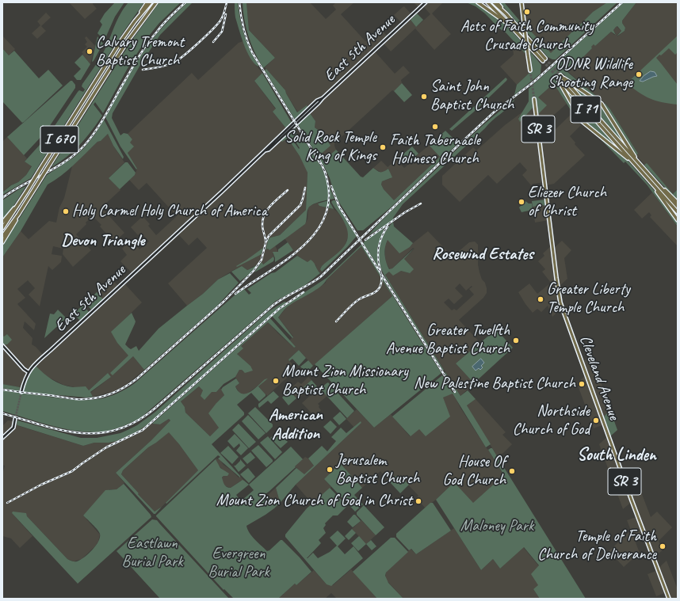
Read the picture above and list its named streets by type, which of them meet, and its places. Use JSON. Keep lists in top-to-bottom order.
{
  "streets": {
    "highway": ["I 71", "I 670"],
    "main road": ["East 5th Avenue", "SR 3", "Cleveland Avenue"]
  },
  "districts": [
    "Devon Triangle",
    "Rosewind Estates",
    "American Addition",
    "South Linden"
  ],
  "parks": ["Maloney Park", "Eastlawn Burial Park", "Evergreen Burial Park"],
  "places": [
    "Acts of Faith Community Crusade Church",
    "Calvary Tremont Baptist Church",
    "ODNR Wildlife Shooting Range",
    "Saint John Baptist Church",
    "Faith Tabernacle Holiness Church",
    "Solid Rock Temple King of Kings",
    "Eliezer Church of Christ",
    "Holy Carmel Holy Church of America",
    "Greater Liberty Temple Church",
    "Greater Twelfth Avenue Baptist Church",
    "Mount Zion Missionary Baptist Church",
    "New Palestine Baptist Church",
    "Northside Church of God",
    "Jerusalem Baptist Church",
    "House Of God Church",
    "Mount Zion Church of God in Christ",
    "Temple of Faith Church of Deliverance"
  ]
}
